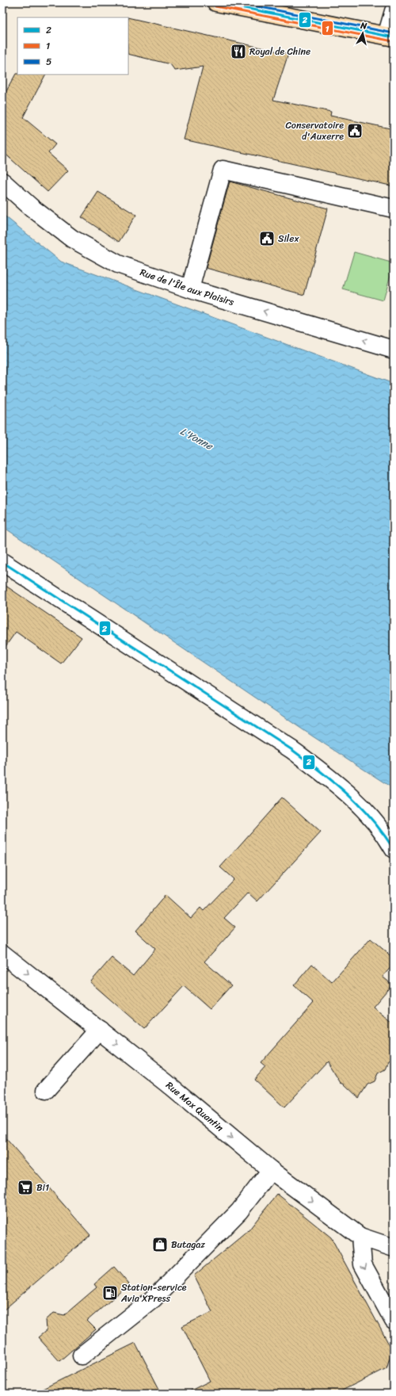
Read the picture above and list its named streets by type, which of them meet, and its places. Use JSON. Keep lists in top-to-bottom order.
{
  "streets": {
    "street": ["Rue de l'Île aux Plaisirs", "Rue Max Quantin"]
  },
  "one_way": ["Rue de l'Île aux Plaisirs", "Rue Max Quantin"],
  "water": ["L'Yonne"],
  "places": {
    "restaurant": ["Royal de Chine"],
    "public building": ["Conservatoire d'Auxerre", "Silex"],
    "supermarket": ["Bi1"],
    "shop": ["Butagaz"],
    "fuel station": ["Station-service Avia XPress"]
  },
  "lines": ["transit line 2", "transit line 5", "transit line 1"],
  "legend": ["2", "1", "5"],
  "north": "top"
}
